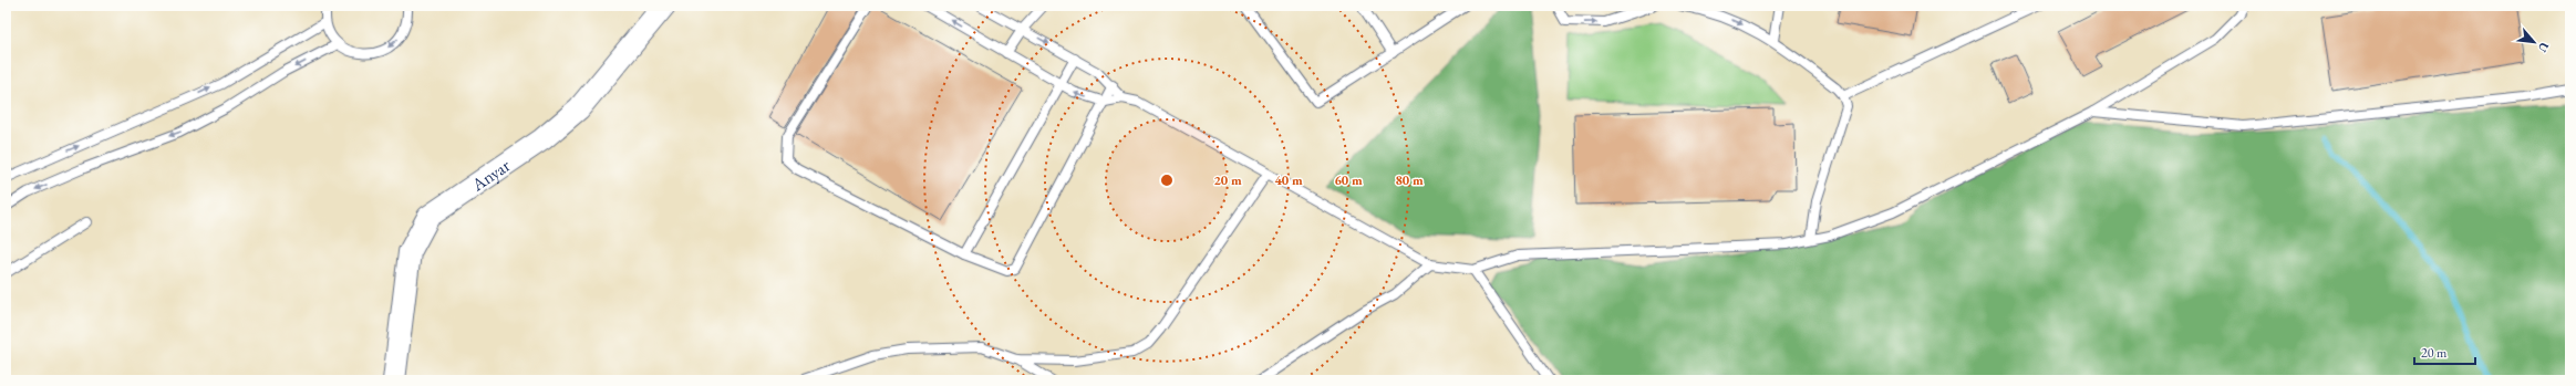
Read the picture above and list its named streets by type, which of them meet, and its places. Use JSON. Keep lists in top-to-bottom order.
{
  "streets": {
    "street": ["Anyar"]
  },
  "scale_bar": "20 m",
  "north": "bottom right",
  "rings": [
    "20 m",
    "40 m",
    "60 m",
    "80 m"
  ]
}
